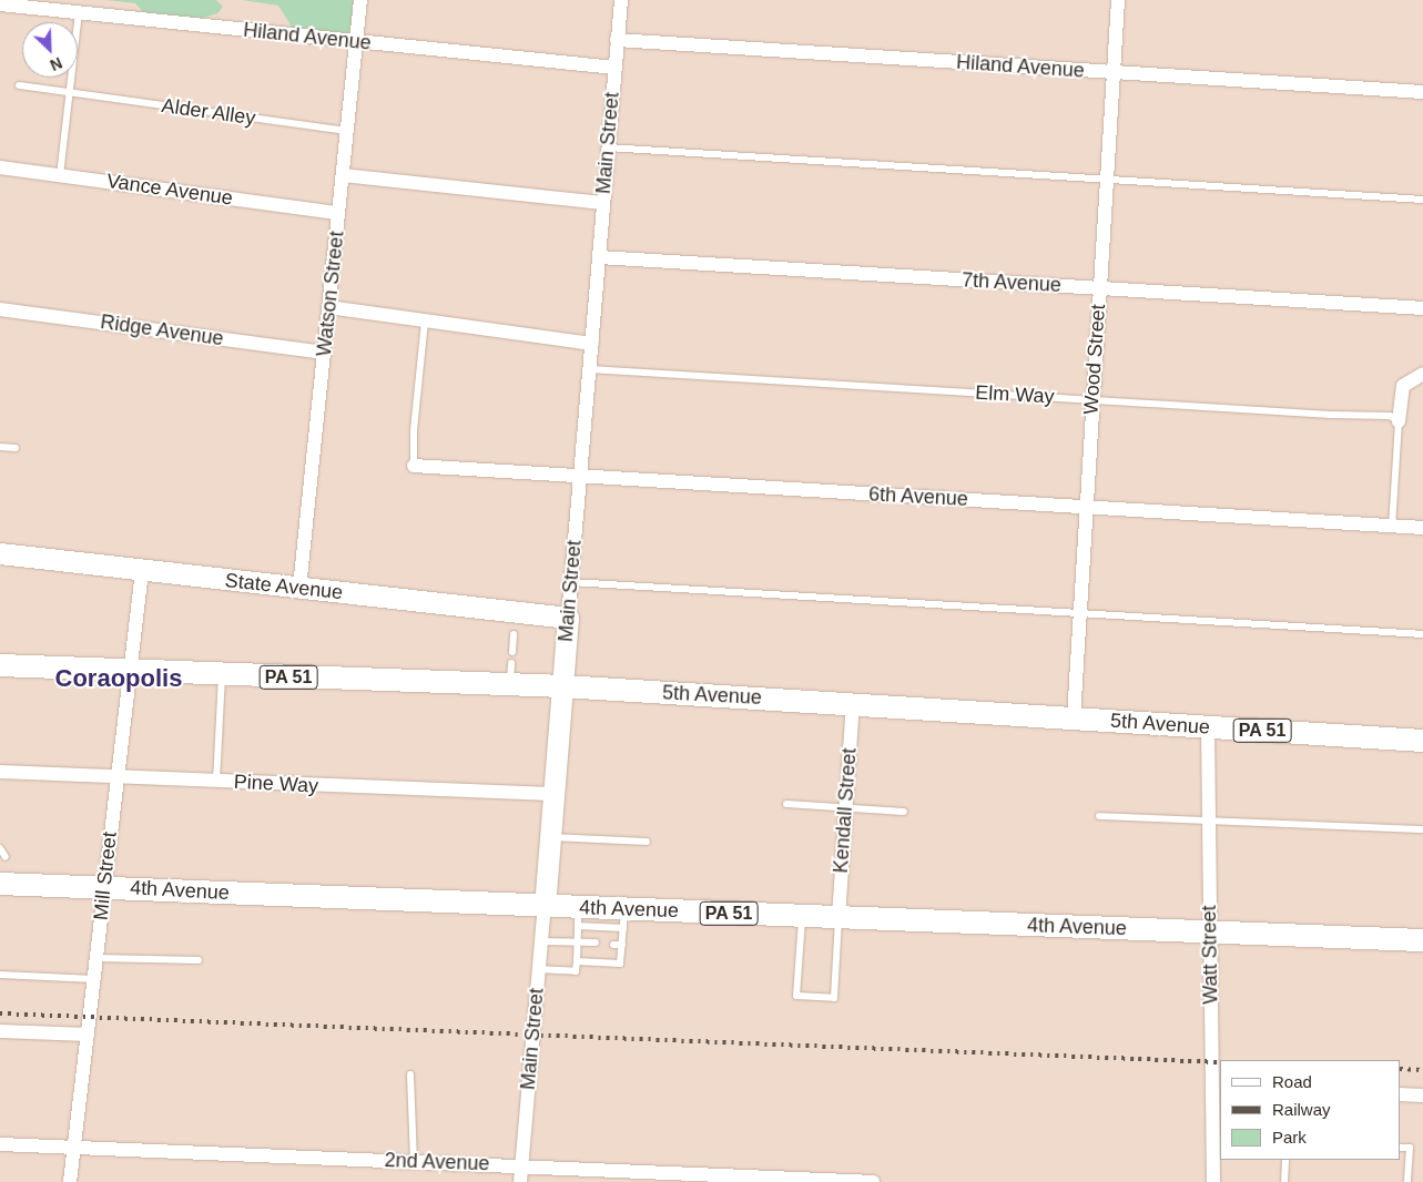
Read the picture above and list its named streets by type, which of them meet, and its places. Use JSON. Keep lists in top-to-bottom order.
{
  "streets": {
    "main road": ["PA 51", "5th Avenue", "4th Avenue"],
    "street": [
      "Hiland Avenue",
      "Main Street",
      "Vance Avenue",
      "7th Avenue",
      "Watson Street",
      "Ridge Avenue",
      "Wood Street",
      "6th Avenue",
      "State Avenue",
      "Pine Way",
      "Kendall Street",
      "Mill Street",
      "Watt Street",
      "2nd Avenue"
    ],
    "lane": ["Alder Alley", "Elm Way"]
  },
  "crossings": [
    ["Hiland Avenue", "Main Street"],
    ["Hiland Avenue", "Watson Street"],
    ["Hiland Avenue", "Wood Street"],
    ["Alder Alley", "Watson Street"],
    ["Main Street", "7th Avenue"],
    ["Main Street", "Elm Way"],
    ["Main Street", "6th Avenue"],
    ["Main Street", "State Avenue"],
    ["Main Street", "5th Avenue"],
    ["Main Street", "Pine Way"],
    ["Main Street", "4th Avenue"],
    ["Main Street", "2nd Avenue"],
    ["Vance Avenue", "Watson Street"],
    ["7th Avenue", "Wood Street"],
    ["Watson Street", "Ridge Avenue"],
    ["Watson Street", "State Avenue"],
    ["Wood Street", "Elm Way"],
    ["Wood Street", "6th Avenue"],
    ["Wood Street", "5th Avenue"],
    ["State Avenue", "Mill Street"],
    ["5th Avenue", "Kendall Street"],
    ["5th Avenue", "Mill Street"],
    ["5th Avenue", "Watt Street"],
    ["Pine Way", "Mill Street"],
    ["Kendall Street", "4th Avenue"],
    ["Mill Street", "4th Avenue"],
    ["Mill Street", "2nd Avenue"],
    ["4th Avenue", "Watt Street"]
  ],
  "districts": ["Coraopolis"],
  "legend": ["Road", "Railway", "Park"],
  "north": "bottom right"
}
